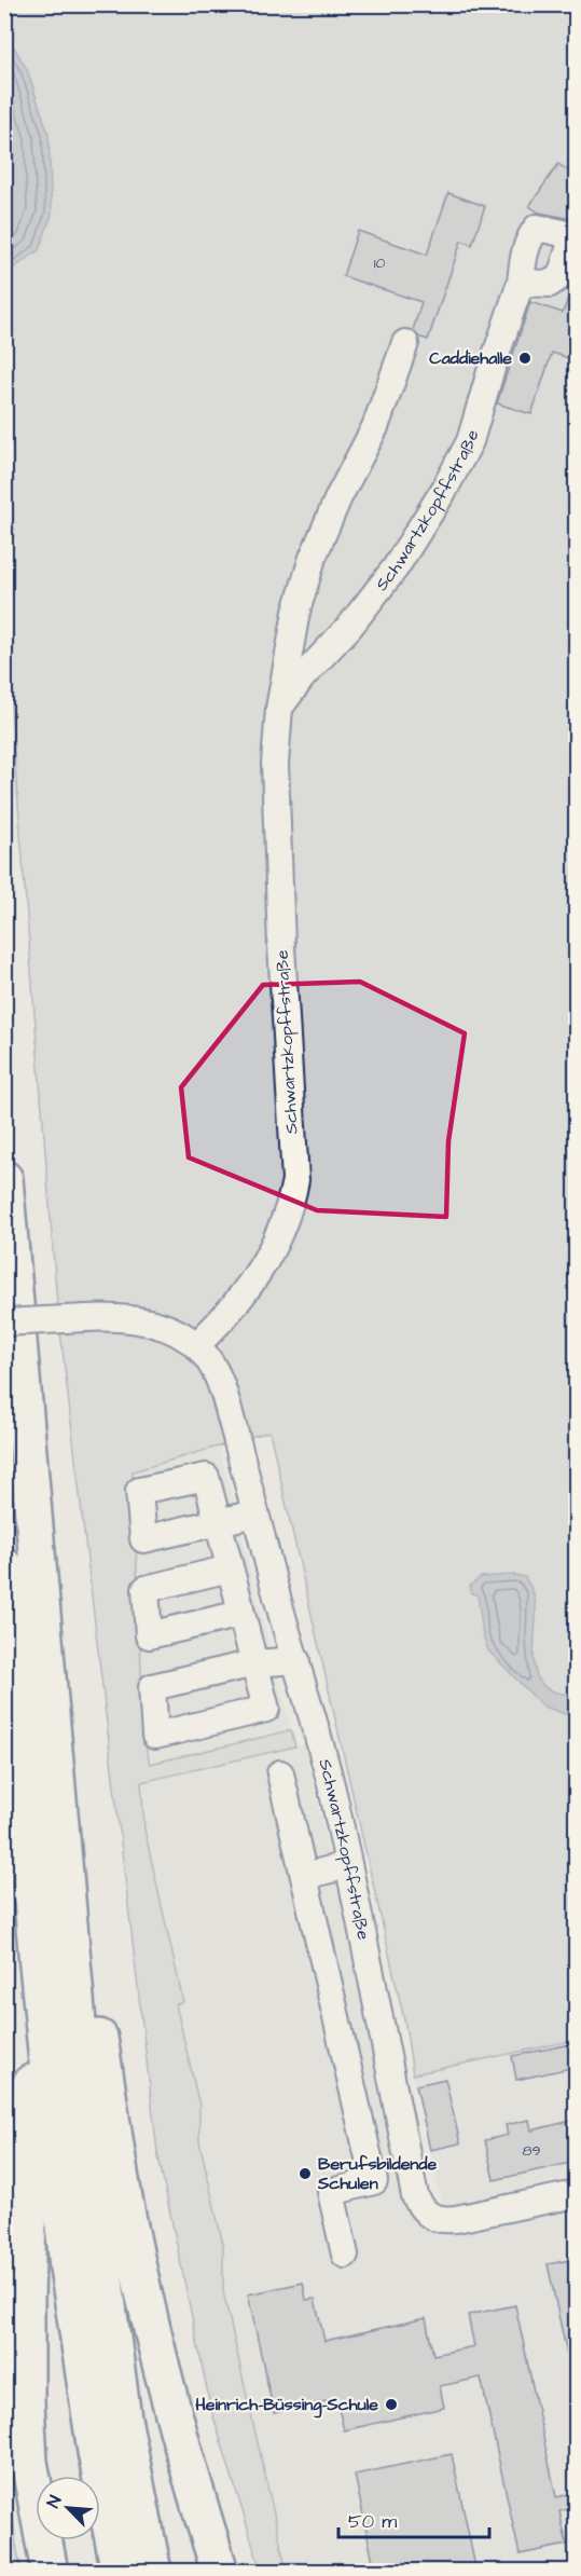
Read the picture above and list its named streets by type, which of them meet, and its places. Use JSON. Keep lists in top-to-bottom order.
{
  "streets": {
    "street": ["Schwartzkopffstraße"]
  },
  "places": ["Caddiehalle", "Berufsbildende Schulen", "Heinrich-Büssing-Schule"],
  "house_numbers": ["10", "89"],
  "scale_bar": "50 m",
  "north": "top left"
}
